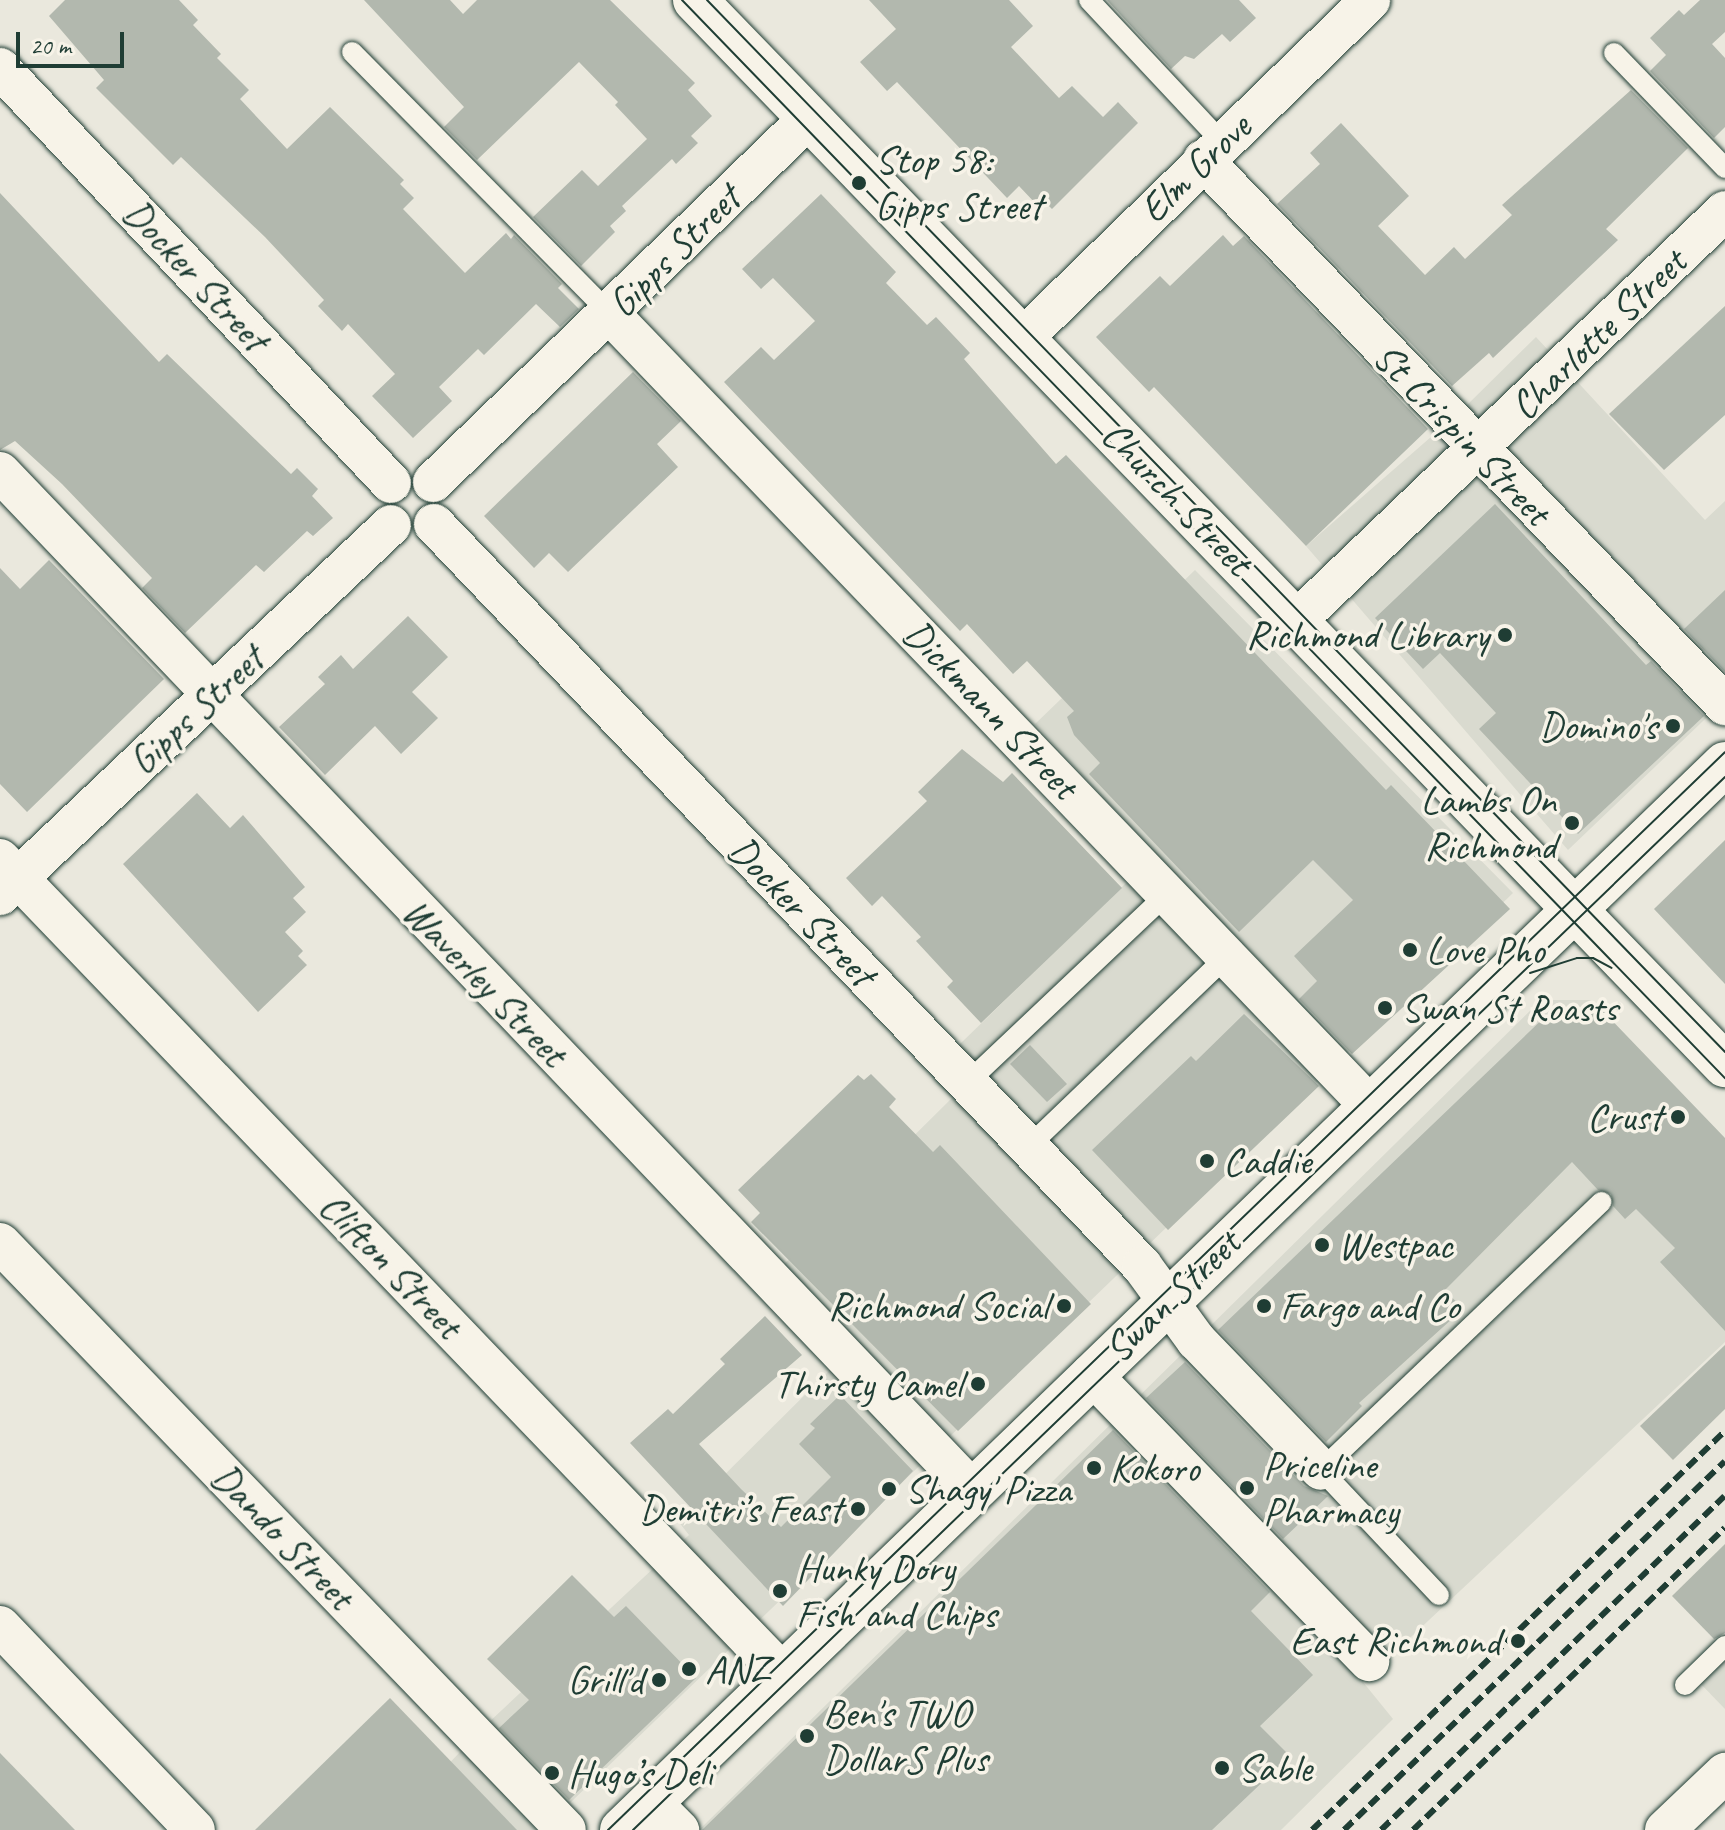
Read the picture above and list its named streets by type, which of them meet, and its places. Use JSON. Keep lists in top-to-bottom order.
{
  "streets": {
    "main road": ["Church Street", "Swan Street"],
    "street": [
      "Elm Grove",
      "Gipps Street",
      "Docker Street",
      "Charlotte Street",
      "St Crispin Street",
      "Dickmann Street",
      "Waverley Street",
      "Clifton Street",
      "Dando Street"
    ]
  },
  "crossings": [
    ["Elm Grove", "St Crispin Street"],
    ["Elm Grove", "Church Street"],
    ["Gipps Street", "Docker Street"],
    ["Gipps Street", "Church Street"],
    ["Gipps Street", "Dickmann Street"],
    ["Gipps Street", "Waverley Street"],
    ["Gipps Street", "Clifton Street"],
    ["Docker Street", "Swan Street"],
    ["Charlotte Street", "St Crispin Street"],
    ["Charlotte Street", "Church Street"],
    ["Church Street", "Swan Street"],
    ["Dickmann Street", "Swan Street"],
    ["Waverley Street", "Swan Street"],
    ["Clifton Street", "Swan Street"]
  ],
  "places": [
    "Stop 58: Gipps Street",
    "Richmond Library",
    "Domino's",
    "Lambs On Richmond",
    "Love Pho",
    "Swan St Roasts",
    "Crust",
    "Caddie",
    "Westpac",
    "Richmond Social",
    "Fargo and Co",
    "Thirsty Camel",
    "Kokoro",
    "Priceline Pharmacy",
    "Shagy' Pizza",
    "Demitri’s Feast",
    "Hunky Dory Fish and Chips",
    "East Richmond",
    "ANZ",
    "Grill'd",
    "Ben's TWO DollarS Plus",
    "Sable",
    "Hugo’s Deli"
  ],
  "scale_bar": "20 m"
}
